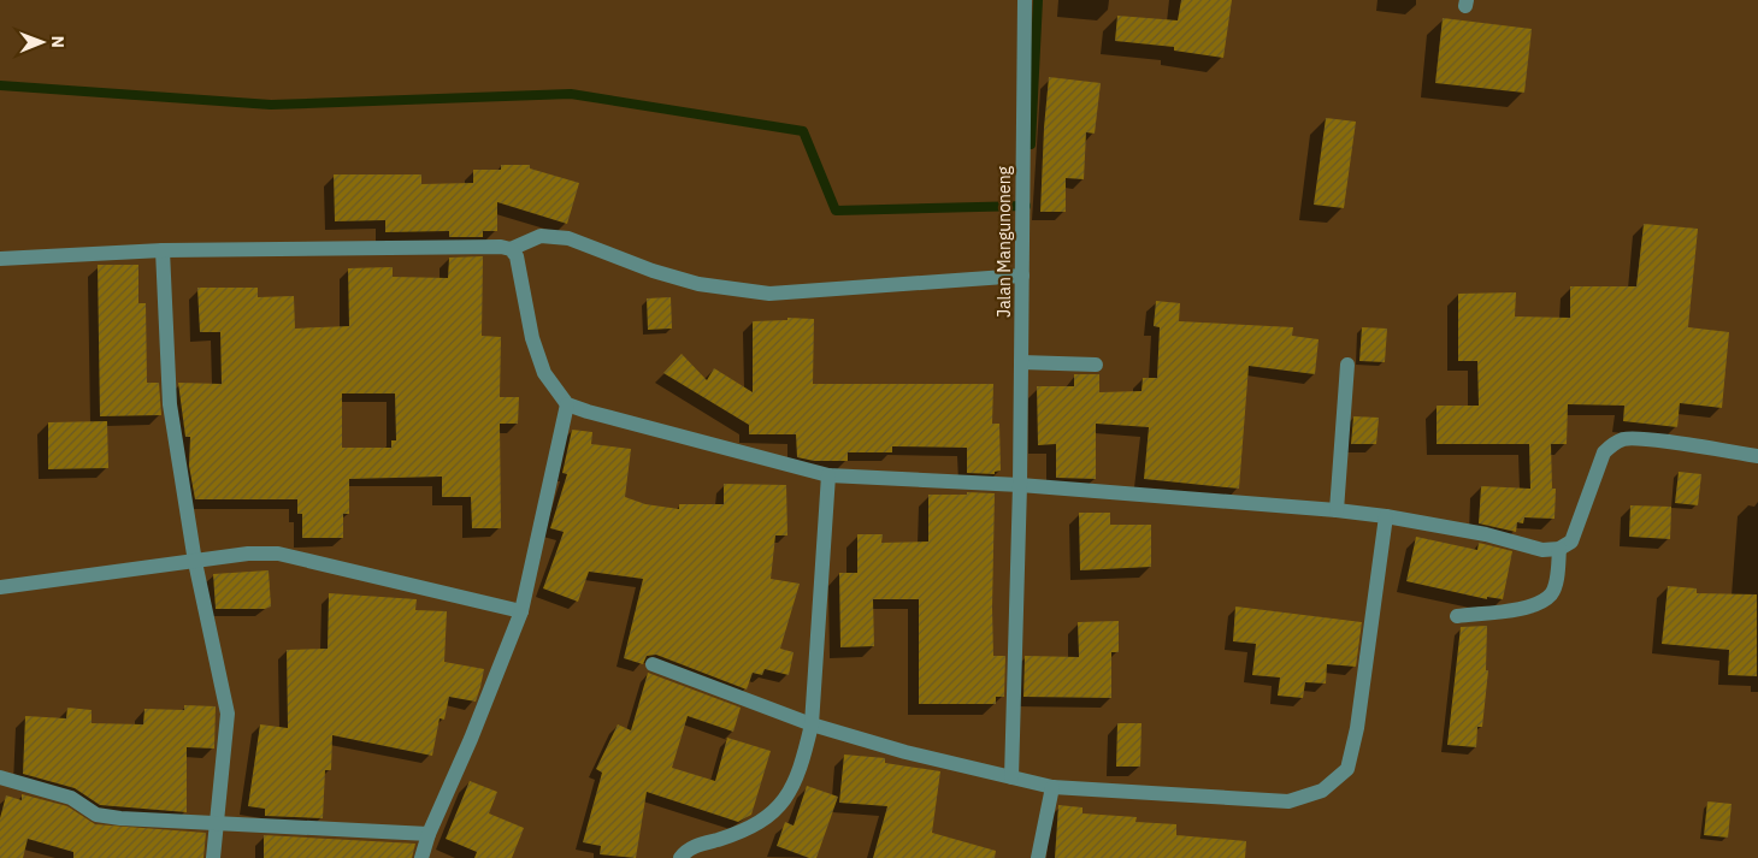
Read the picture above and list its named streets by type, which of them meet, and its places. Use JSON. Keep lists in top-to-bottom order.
{
  "streets": {
    "street": ["Jalan Mangunoneng"]
  },
  "north": "right"
}
